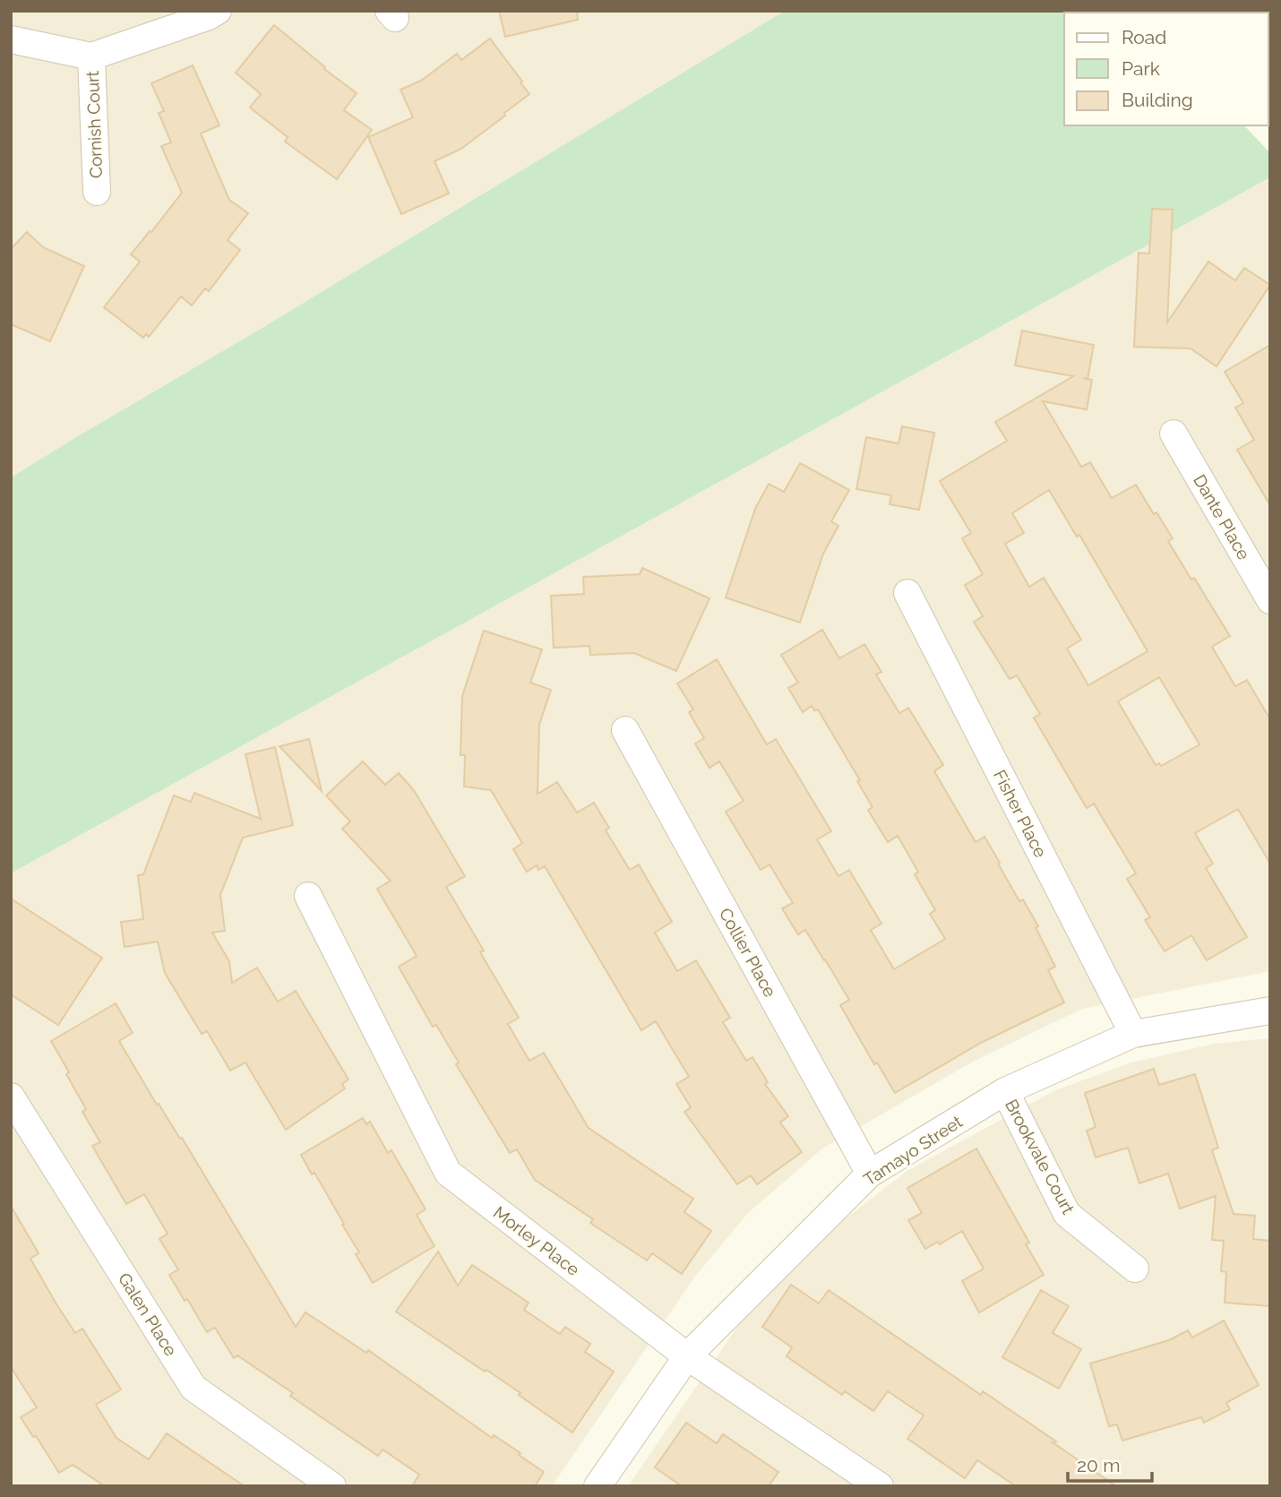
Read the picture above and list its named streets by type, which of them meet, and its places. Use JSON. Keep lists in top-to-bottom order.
{
  "streets": {
    "street": [
      "Cornish Court",
      "Dante Place",
      "Fisher Place",
      "Collier Place",
      "Tamayo Street",
      "Brookvale Court",
      "Morley Place",
      "Galen Place"
    ]
  },
  "crossings": [
    ["Fisher Place", "Tamayo Street"],
    ["Collier Place", "Tamayo Street"],
    ["Tamayo Street", "Brookvale Court"],
    ["Tamayo Street", "Morley Place"]
  ],
  "legend": ["Road", "Park", "Building"],
  "scale_bar": "20 m"
}
